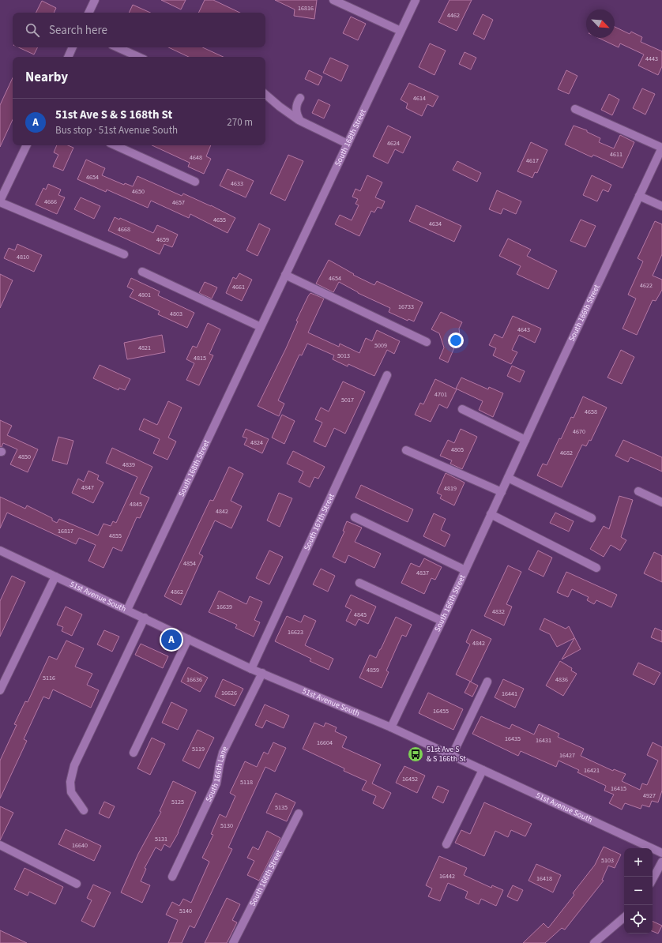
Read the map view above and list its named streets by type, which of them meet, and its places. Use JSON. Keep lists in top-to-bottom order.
{
  "streets": {
    "street": [
      "South 168th Street",
      "South 166th Street",
      "South 167th Street",
      "51st Avenue South",
      "South 166th Lane"
    ]
  },
  "crossings": [
    ["South 168th Street", "51st Avenue South"],
    ["South 166th Street", "51st Avenue South"],
    ["South 167th Street", "51st Avenue South"],
    ["51st Avenue South", "South 166th Lane"]
  ],
  "places": {
    "bus stop": ["51st Ave S & S 166th St"]
  },
  "house_numbers": [
    "16816",
    "4462",
    "4443",
    "4614",
    "4624",
    "4611",
    "4648",
    "4617",
    "4654",
    "4633",
    "4650",
    "4666",
    "4657",
    "4655",
    "4634",
    "4668",
    "4659",
    "4810",
    "4654",
    "4622",
    "4661",
    "4801",
    "16733",
    "4803",
    "4643",
    "5009",
    "4821",
    "5013",
    "4815",
    "4701",
    "5017",
    "4658",
    "4670",
    "4824",
    "4805",
    "4682",
    "4850",
    "4839",
    "4847",
    "4819",
    "4845",
    "4842",
    "16817",
    "4855",
    "4854",
    "4837",
    "4862",
    "16639",
    "4832",
    "4845",
    "16623",
    "4842",
    "4859",
    "5116",
    "16636",
    "4836",
    "16626",
    "16441",
    "16455",
    "16435",
    "16431",
    "16604",
    "5119",
    "16427",
    "16421",
    "16452",
    "5118",
    "16415",
    "4927",
    "5125",
    "5135",
    "5130",
    "5131",
    "16640",
    "5103",
    "16442",
    "16418",
    "5140"
  ],
  "north": "bottom right",
  "page": {
    "search": "Search here",
    "heading": "Nearby",
    "list": [
      {
        "mark": "A",
        "name": "51st Ave S & S 168th St",
        "note": "Bus stop · 51st Avenue South",
        "value": "270 m"
      }
    ],
    "pins": "A",
    "map_buttons": ["+", "−"]
  }
}
